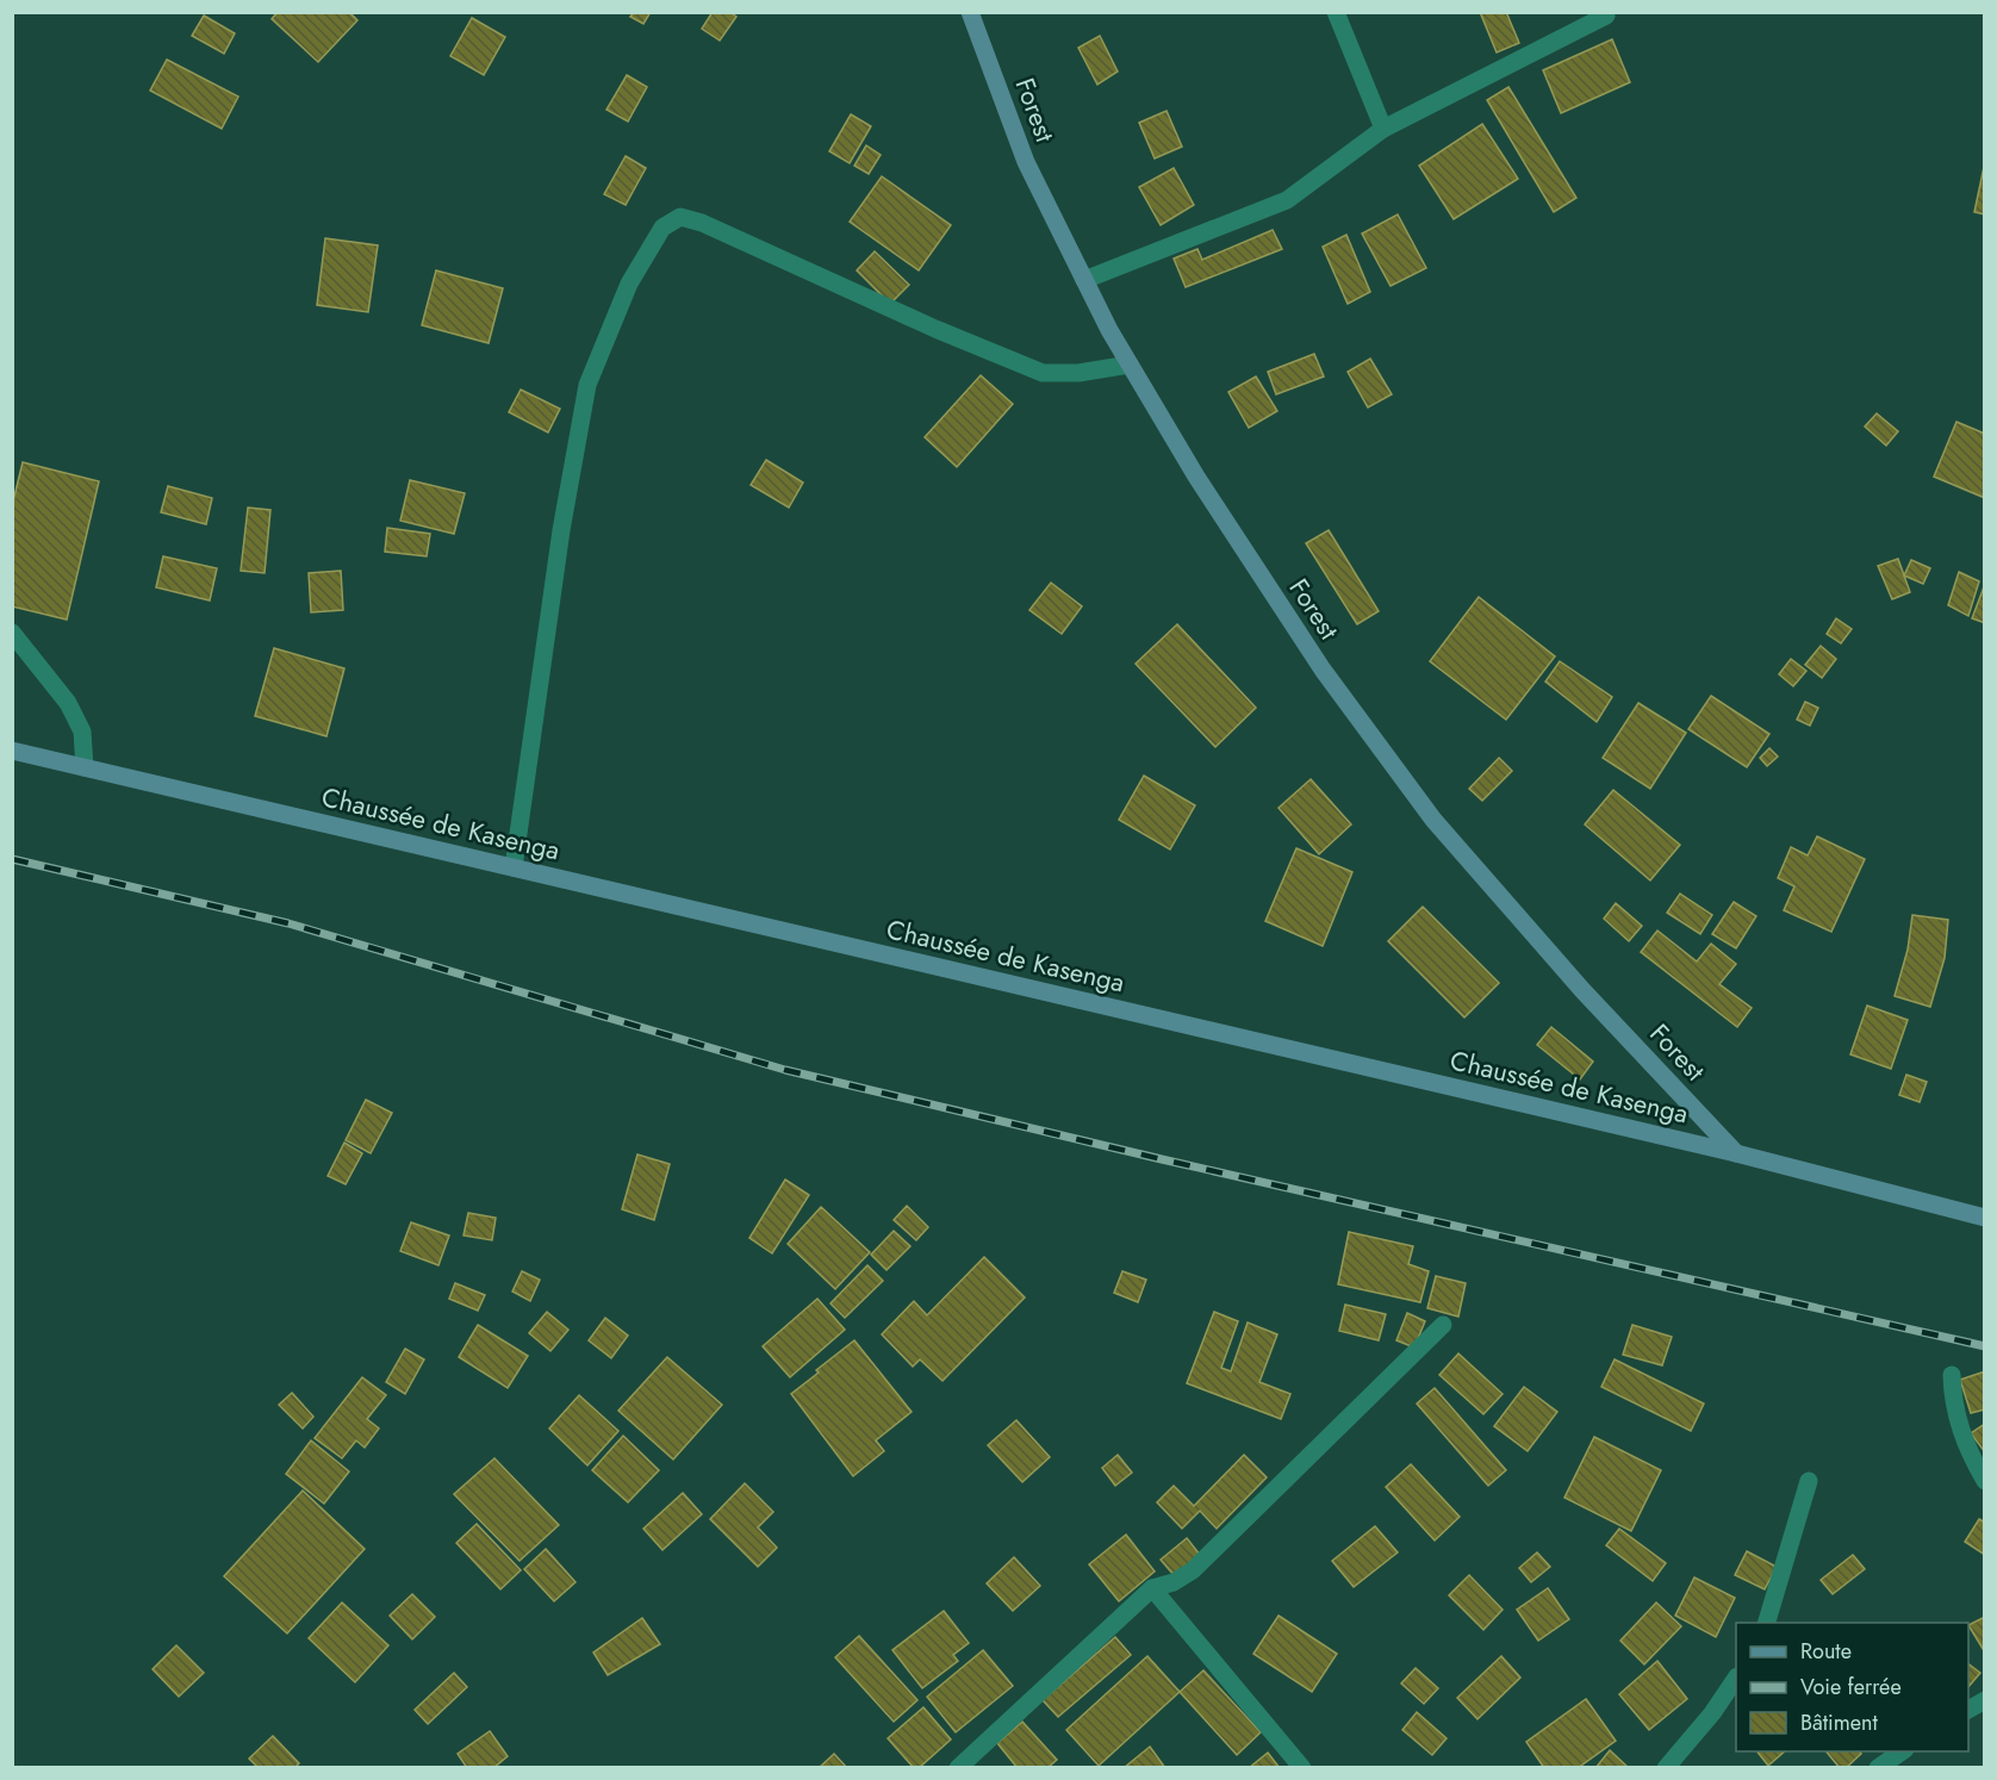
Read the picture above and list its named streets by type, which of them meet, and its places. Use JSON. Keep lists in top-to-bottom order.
{
  "streets": {
    "main road": ["Forest", "Chaussée de Kasenga"]
  },
  "crossings": [
    ["Forest", "Chaussée de Kasenga"]
  ],
  "legend": ["Route", "Voie ferrée", "Bâtiment"]
}
